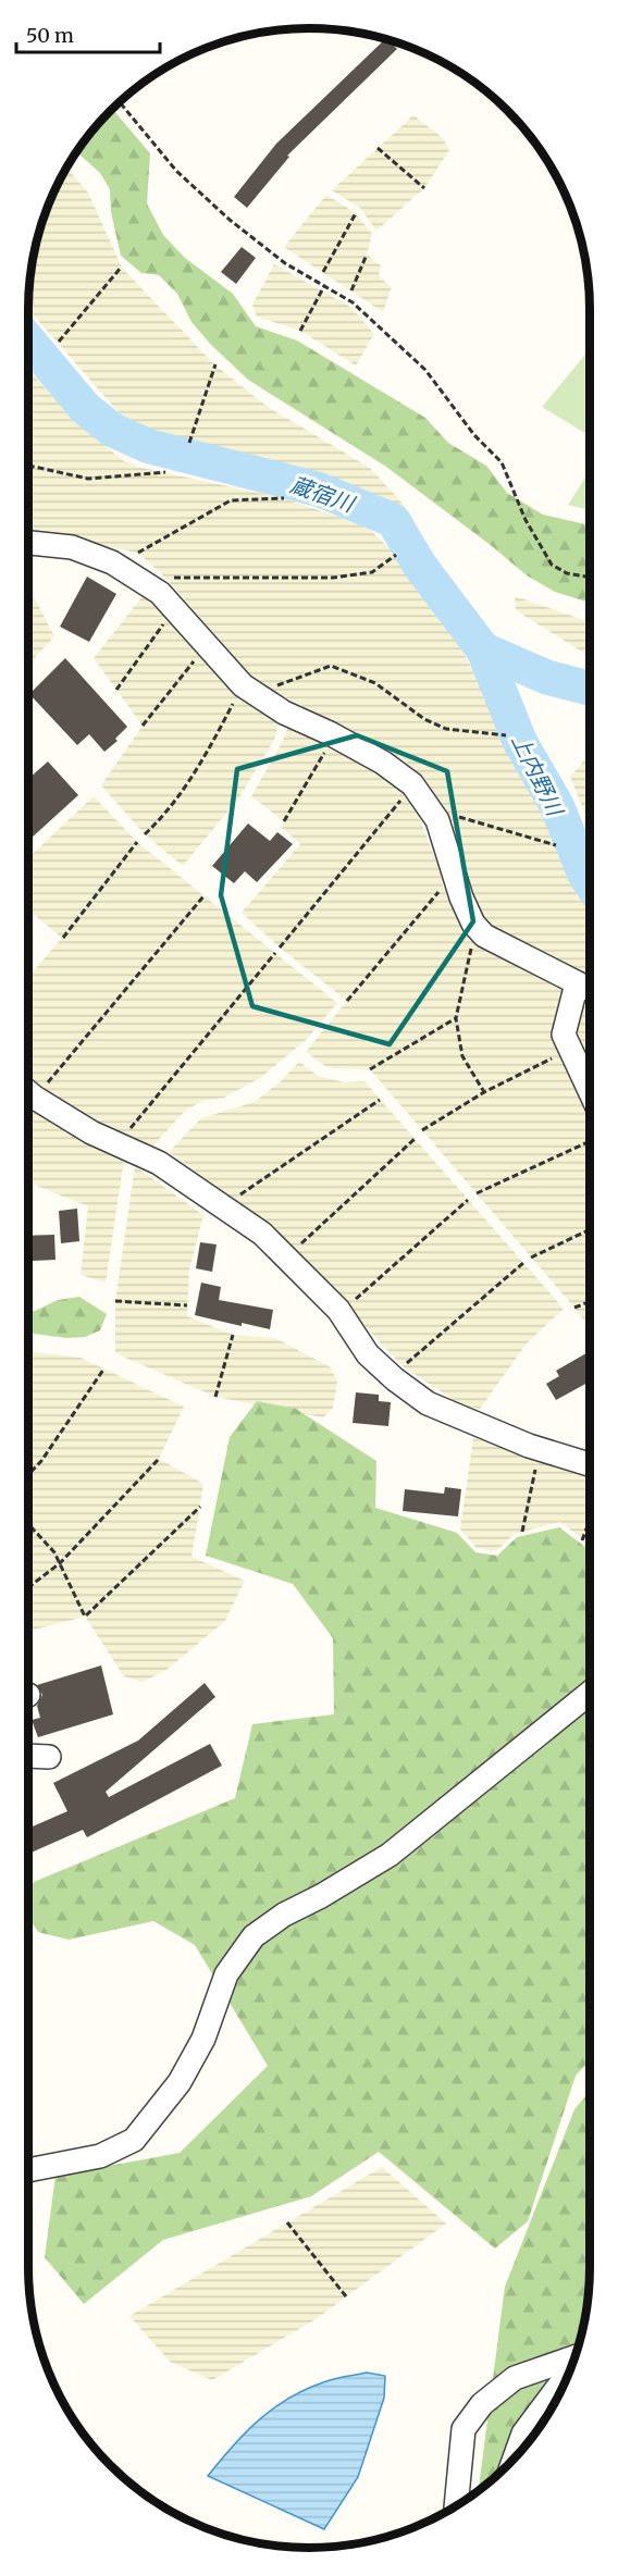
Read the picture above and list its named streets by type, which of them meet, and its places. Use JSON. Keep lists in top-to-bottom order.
{
  "water": ["蔵宿川", "上内野川"],
  "scale_bar": "50 m"
}
